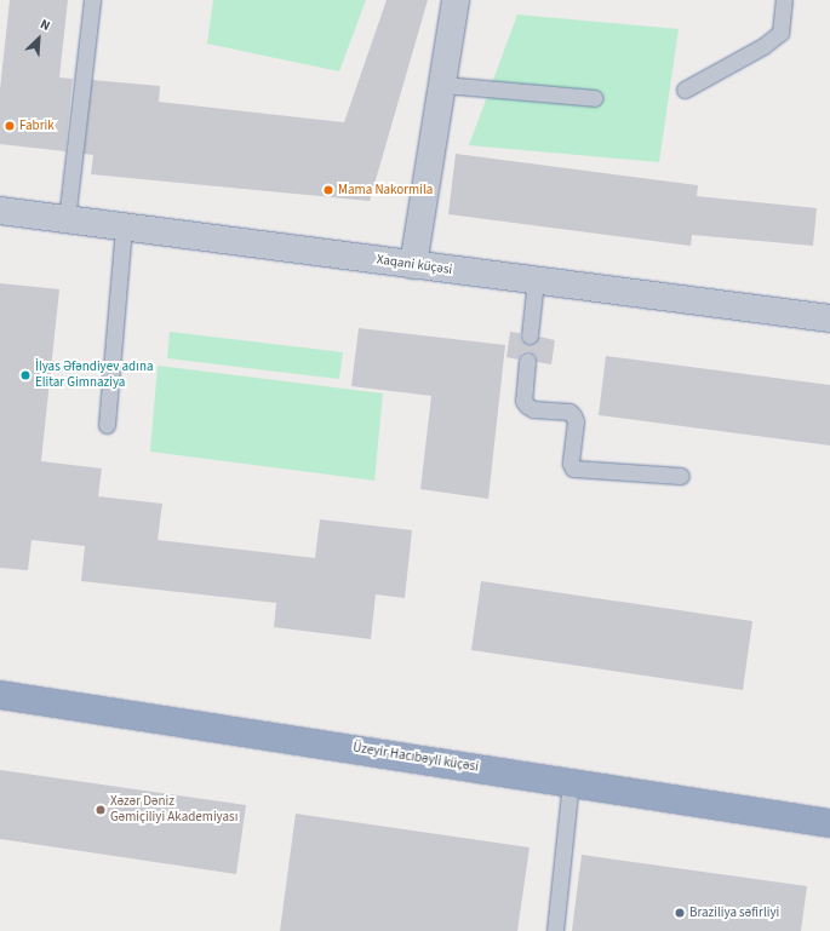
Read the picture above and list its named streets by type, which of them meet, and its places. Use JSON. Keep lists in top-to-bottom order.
{
  "streets": {
    "highway": ["Üzeyir Hacıbəyli küçəsi"],
    "street": ["Xaqani küçəsi"]
  },
  "places": [
    "Fabrik",
    "Mama Nakormila",
    "İlyas Əfəndiyev adına Elitar Gimnaziya",
    "Xəzər Dəniz Gəmiçiliyi Akademiyası",
    "Braziliya səfirliyi"
  ],
  "north": "top right"
}
